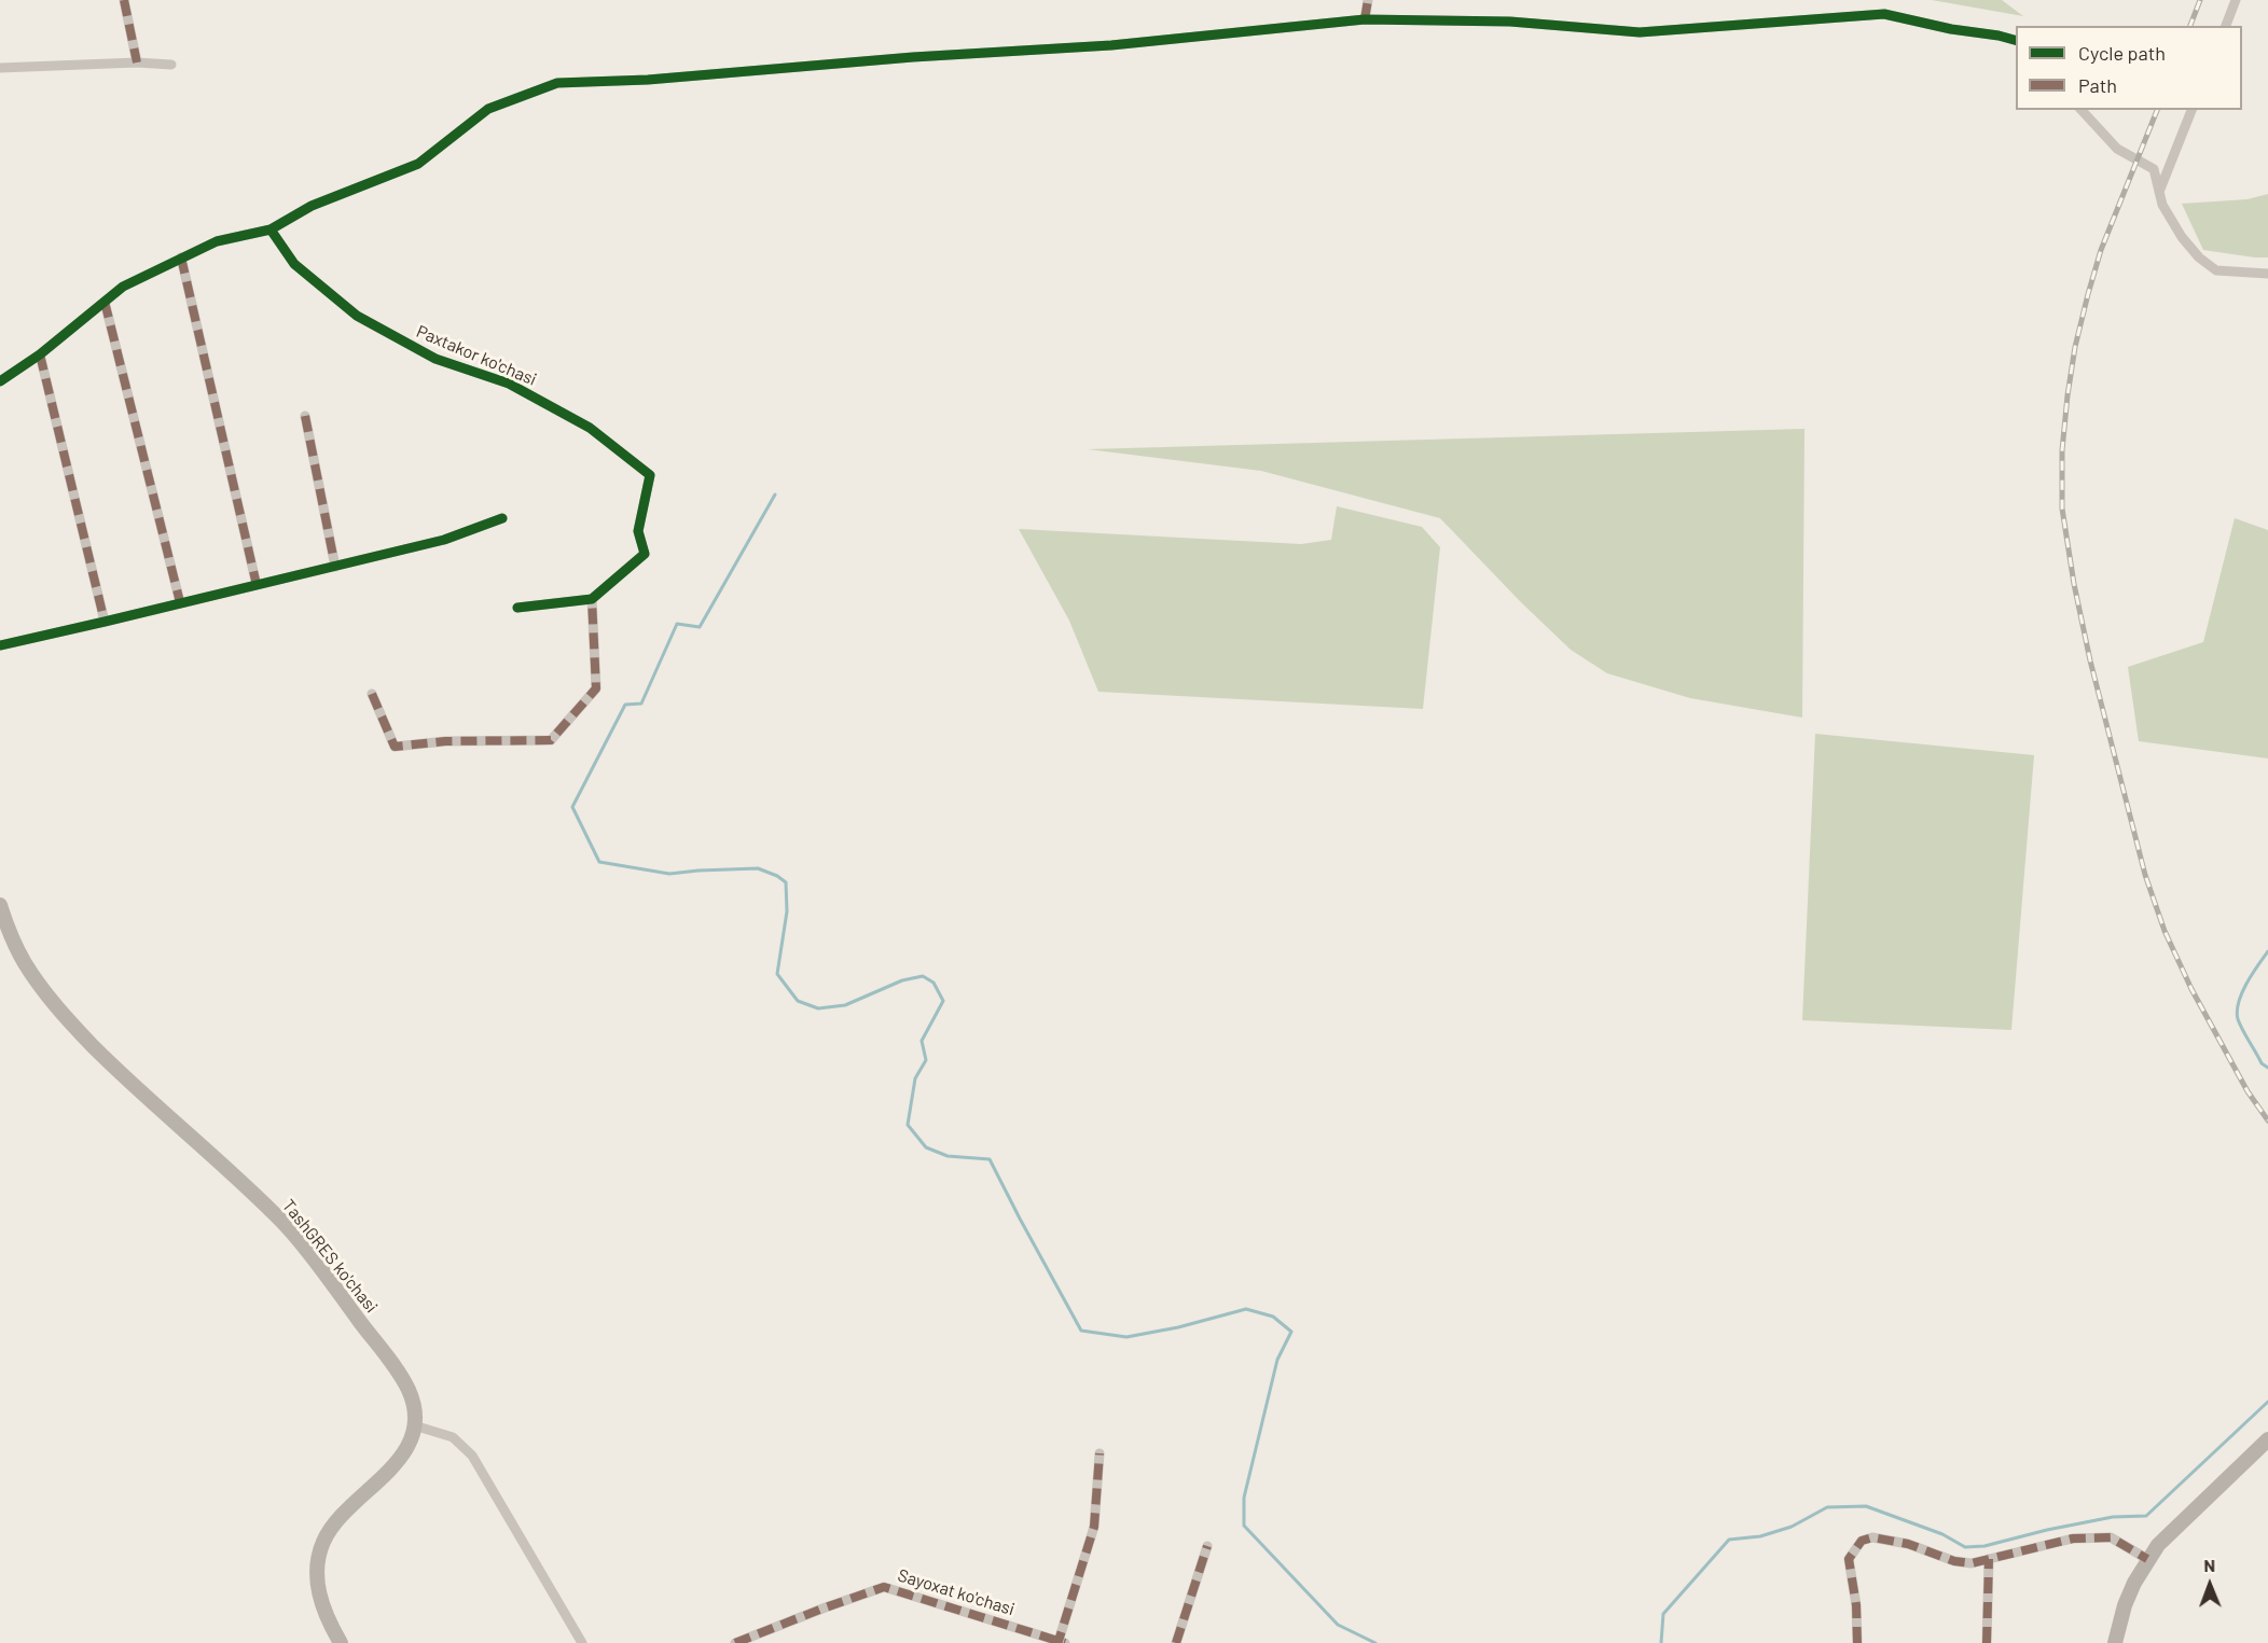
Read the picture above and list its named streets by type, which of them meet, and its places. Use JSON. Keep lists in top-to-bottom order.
{
  "streets": {
    "main road": ["TashGRES ko'chasi"],
    "street": ["Paxtakor ko'chasi", "Sayoxat ko'chasi"]
  },
  "legend": ["Cycle path", "Path"],
  "north": "top"
}
